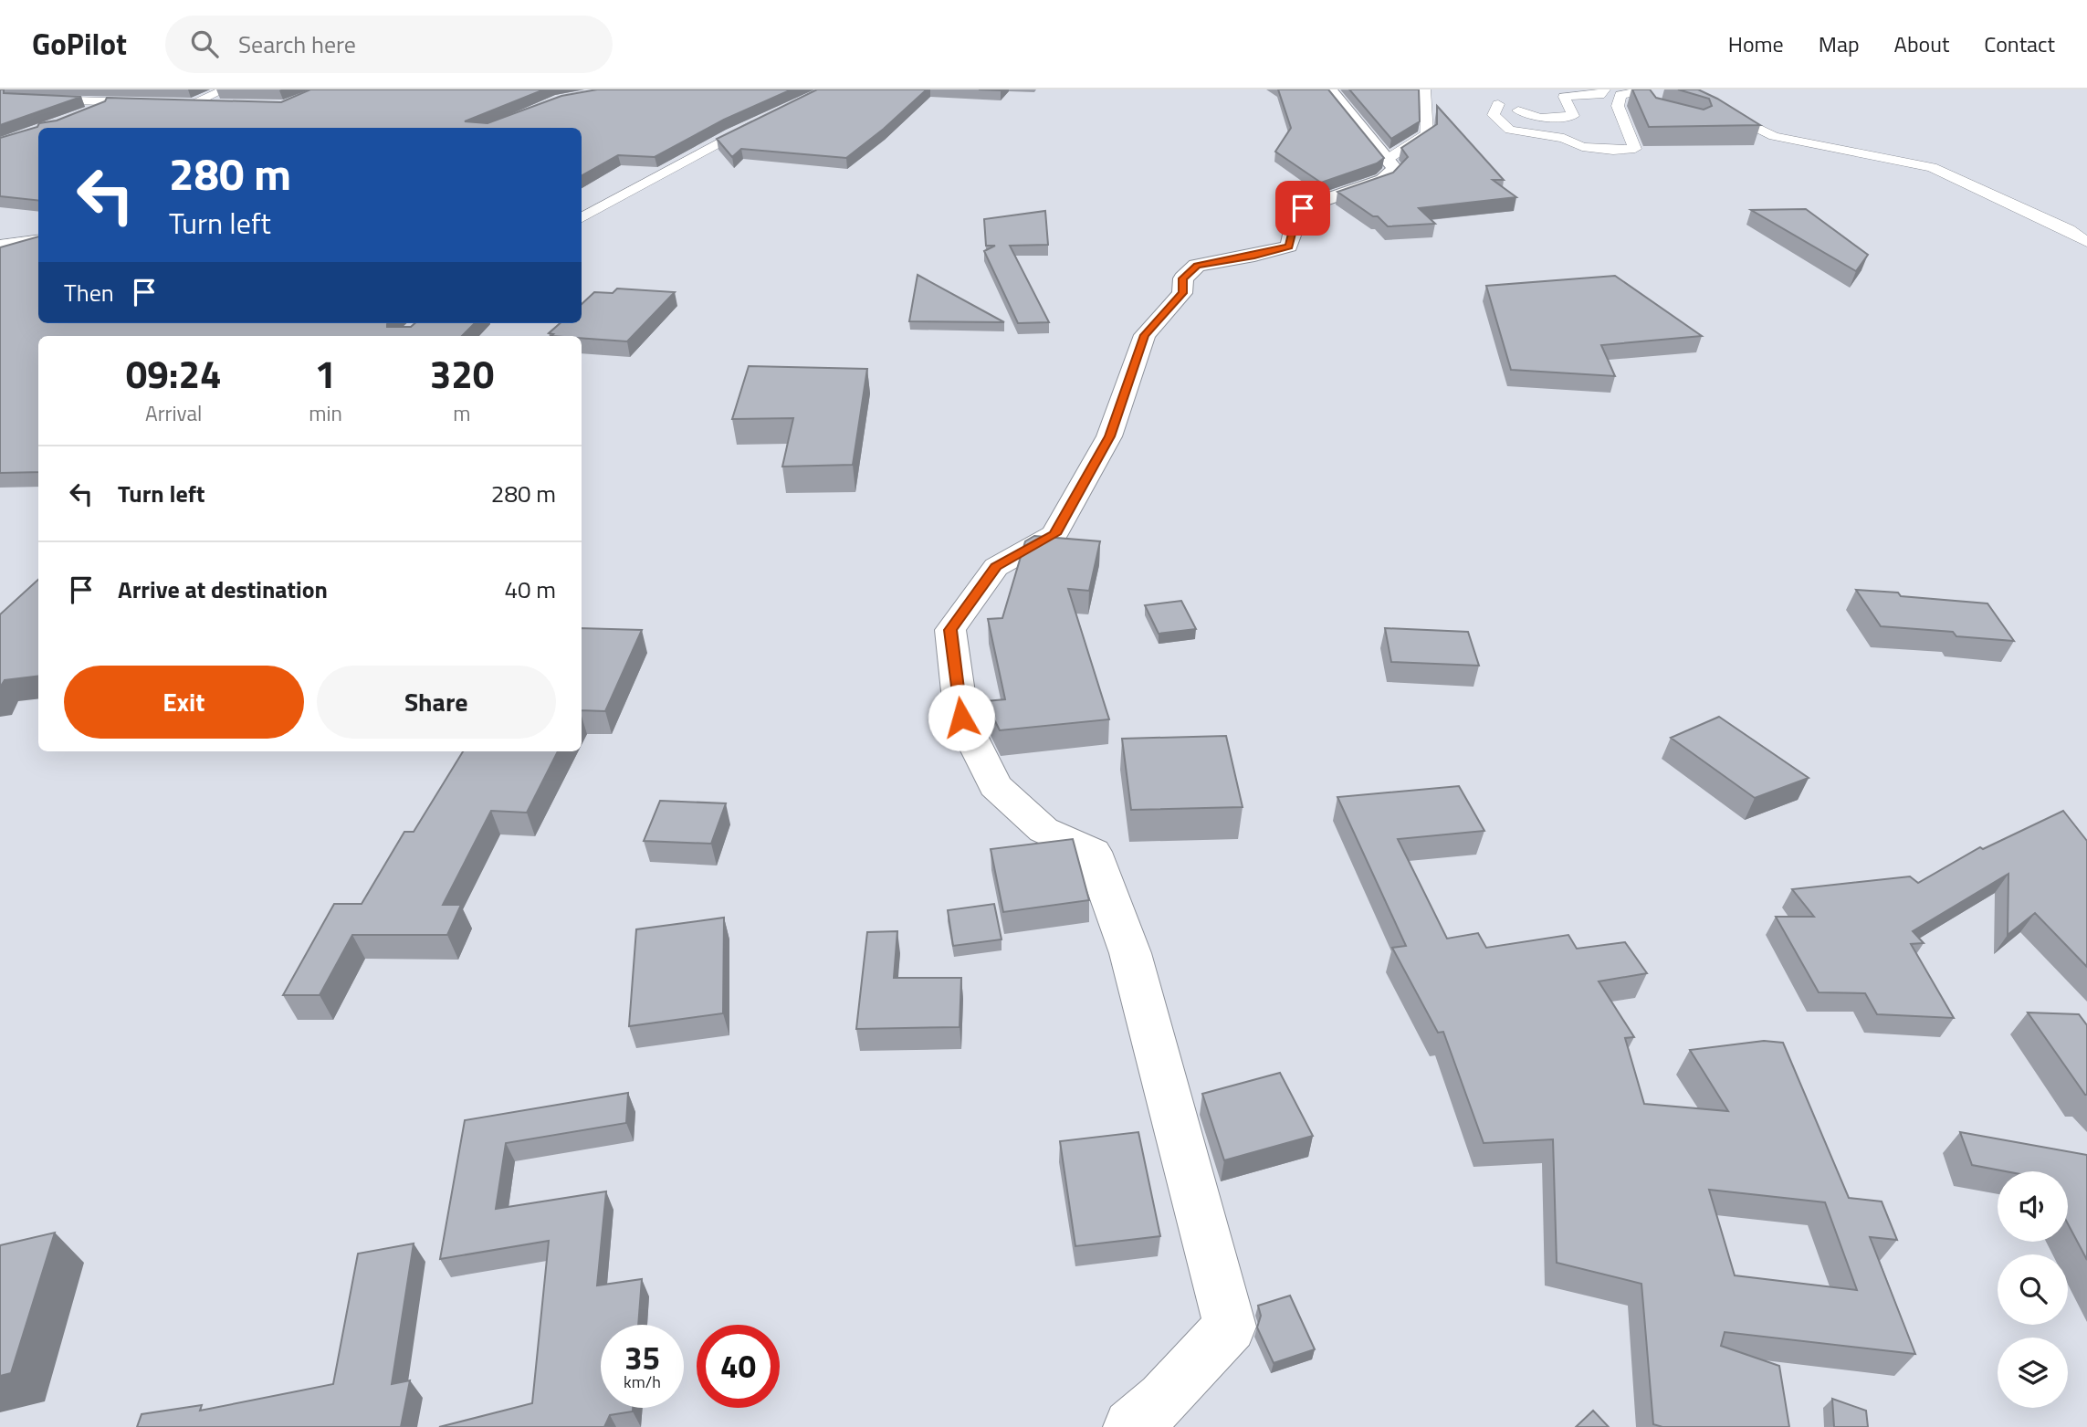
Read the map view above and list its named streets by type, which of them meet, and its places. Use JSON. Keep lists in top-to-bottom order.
{
  "page": {
    "header": "GoPilot",
    "search": "Search here",
    "nav": [
      "Home",
      "Map",
      "About",
      "Contact"
    ],
    "turn": ["280 m", "Turn left"],
    "then": "Then",
    "eta": [
      "09:24",
      "Arrival",
      "1",
      "min",
      "320",
      "m"
    ],
    "list": [
      {
        "name": "Turn left",
        "value": "280 m"
      },
      {
        "name": "Arrive at destination",
        "value": "40 m"
      }
    ],
    "buttons": ["Exit", "Share"],
    "speed": "35 km/h",
    "limit": "40"
  }
}
